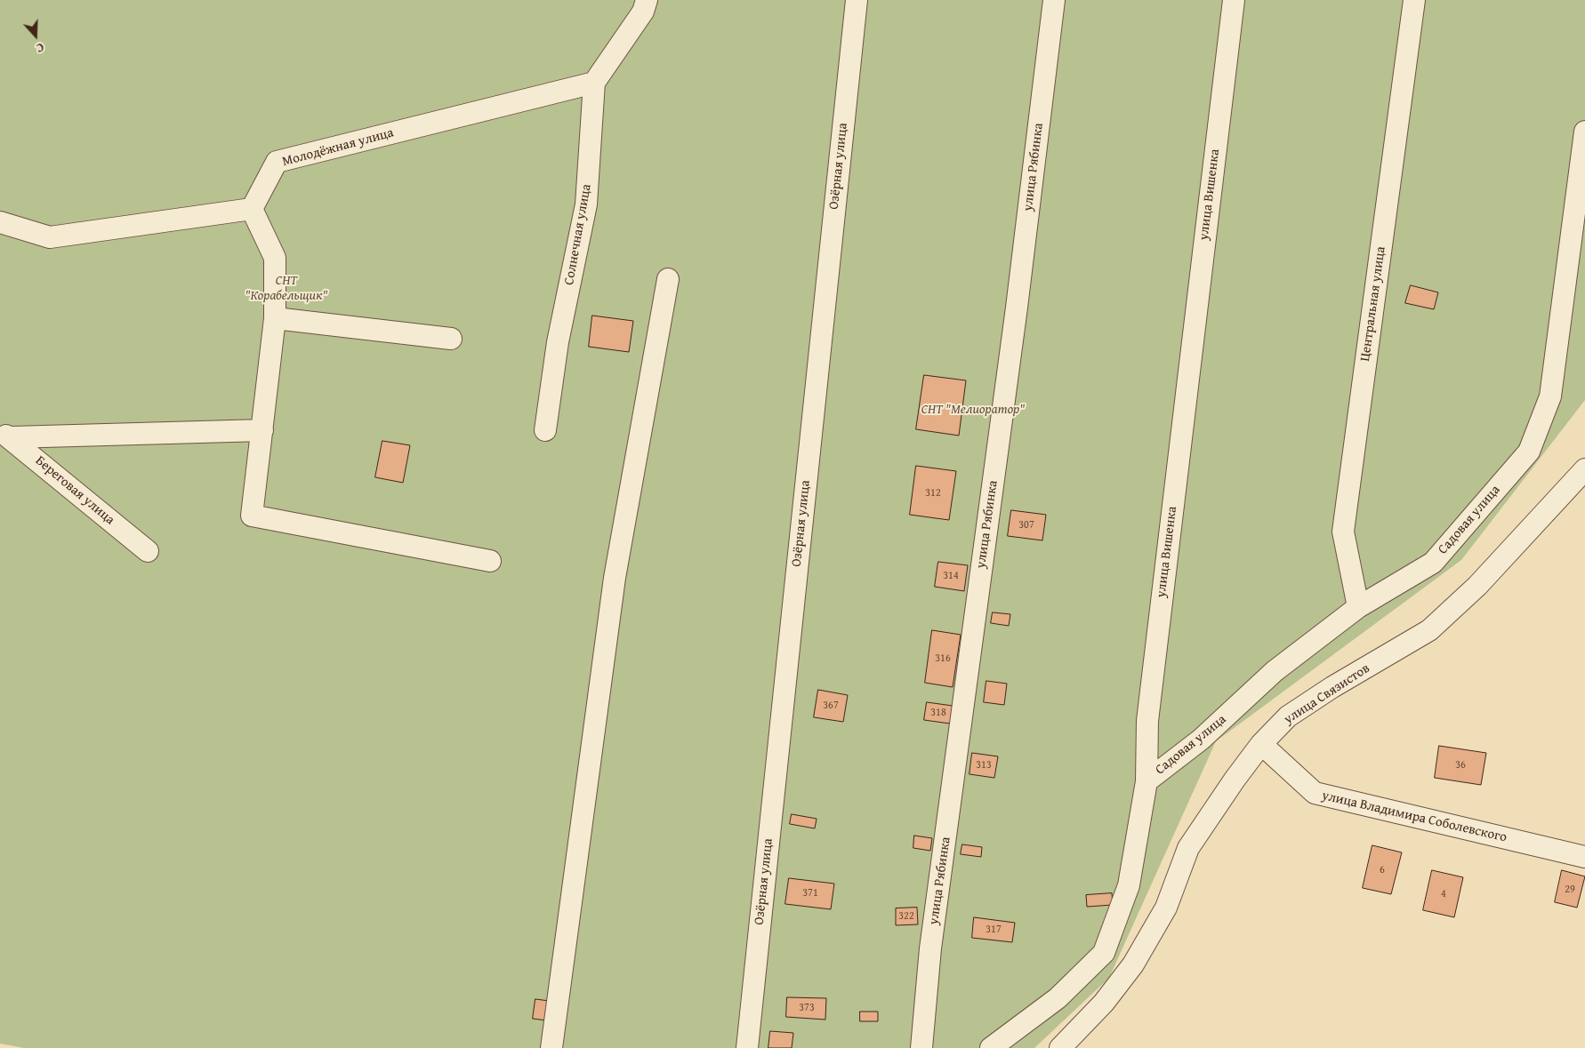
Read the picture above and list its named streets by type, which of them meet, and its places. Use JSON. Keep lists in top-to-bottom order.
{
  "streets": {
    "street": [
      "Молодёжная улица",
      "Озёрная улица",
      "улица Рябинка",
      "улица Вишенка",
      "Солнечная улица",
      "Центральная улица",
      "Береговая улица",
      "Садовая улица",
      "улица Связистов",
      "улица Владимира Соболевского"
    ]
  },
  "crossings": [
    ["Молодёжная улица", "Солнечная улица"],
    ["улица Вишенка", "Садовая улица"],
    ["Центральная улица", "Садовая улица"],
    ["улица Связистов", "улица Владимира Соболевского"]
  ],
  "parks": ["СНТ \"Корабельщик\"", "СНТ \"Мелиоратор\""],
  "house_numbers": [
    "312",
    "307",
    "314",
    "316",
    "367",
    "318",
    "313",
    "36",
    "6",
    "29",
    "371",
    "4",
    "322",
    "317",
    "373"
  ],
  "north": "bottom"
}
